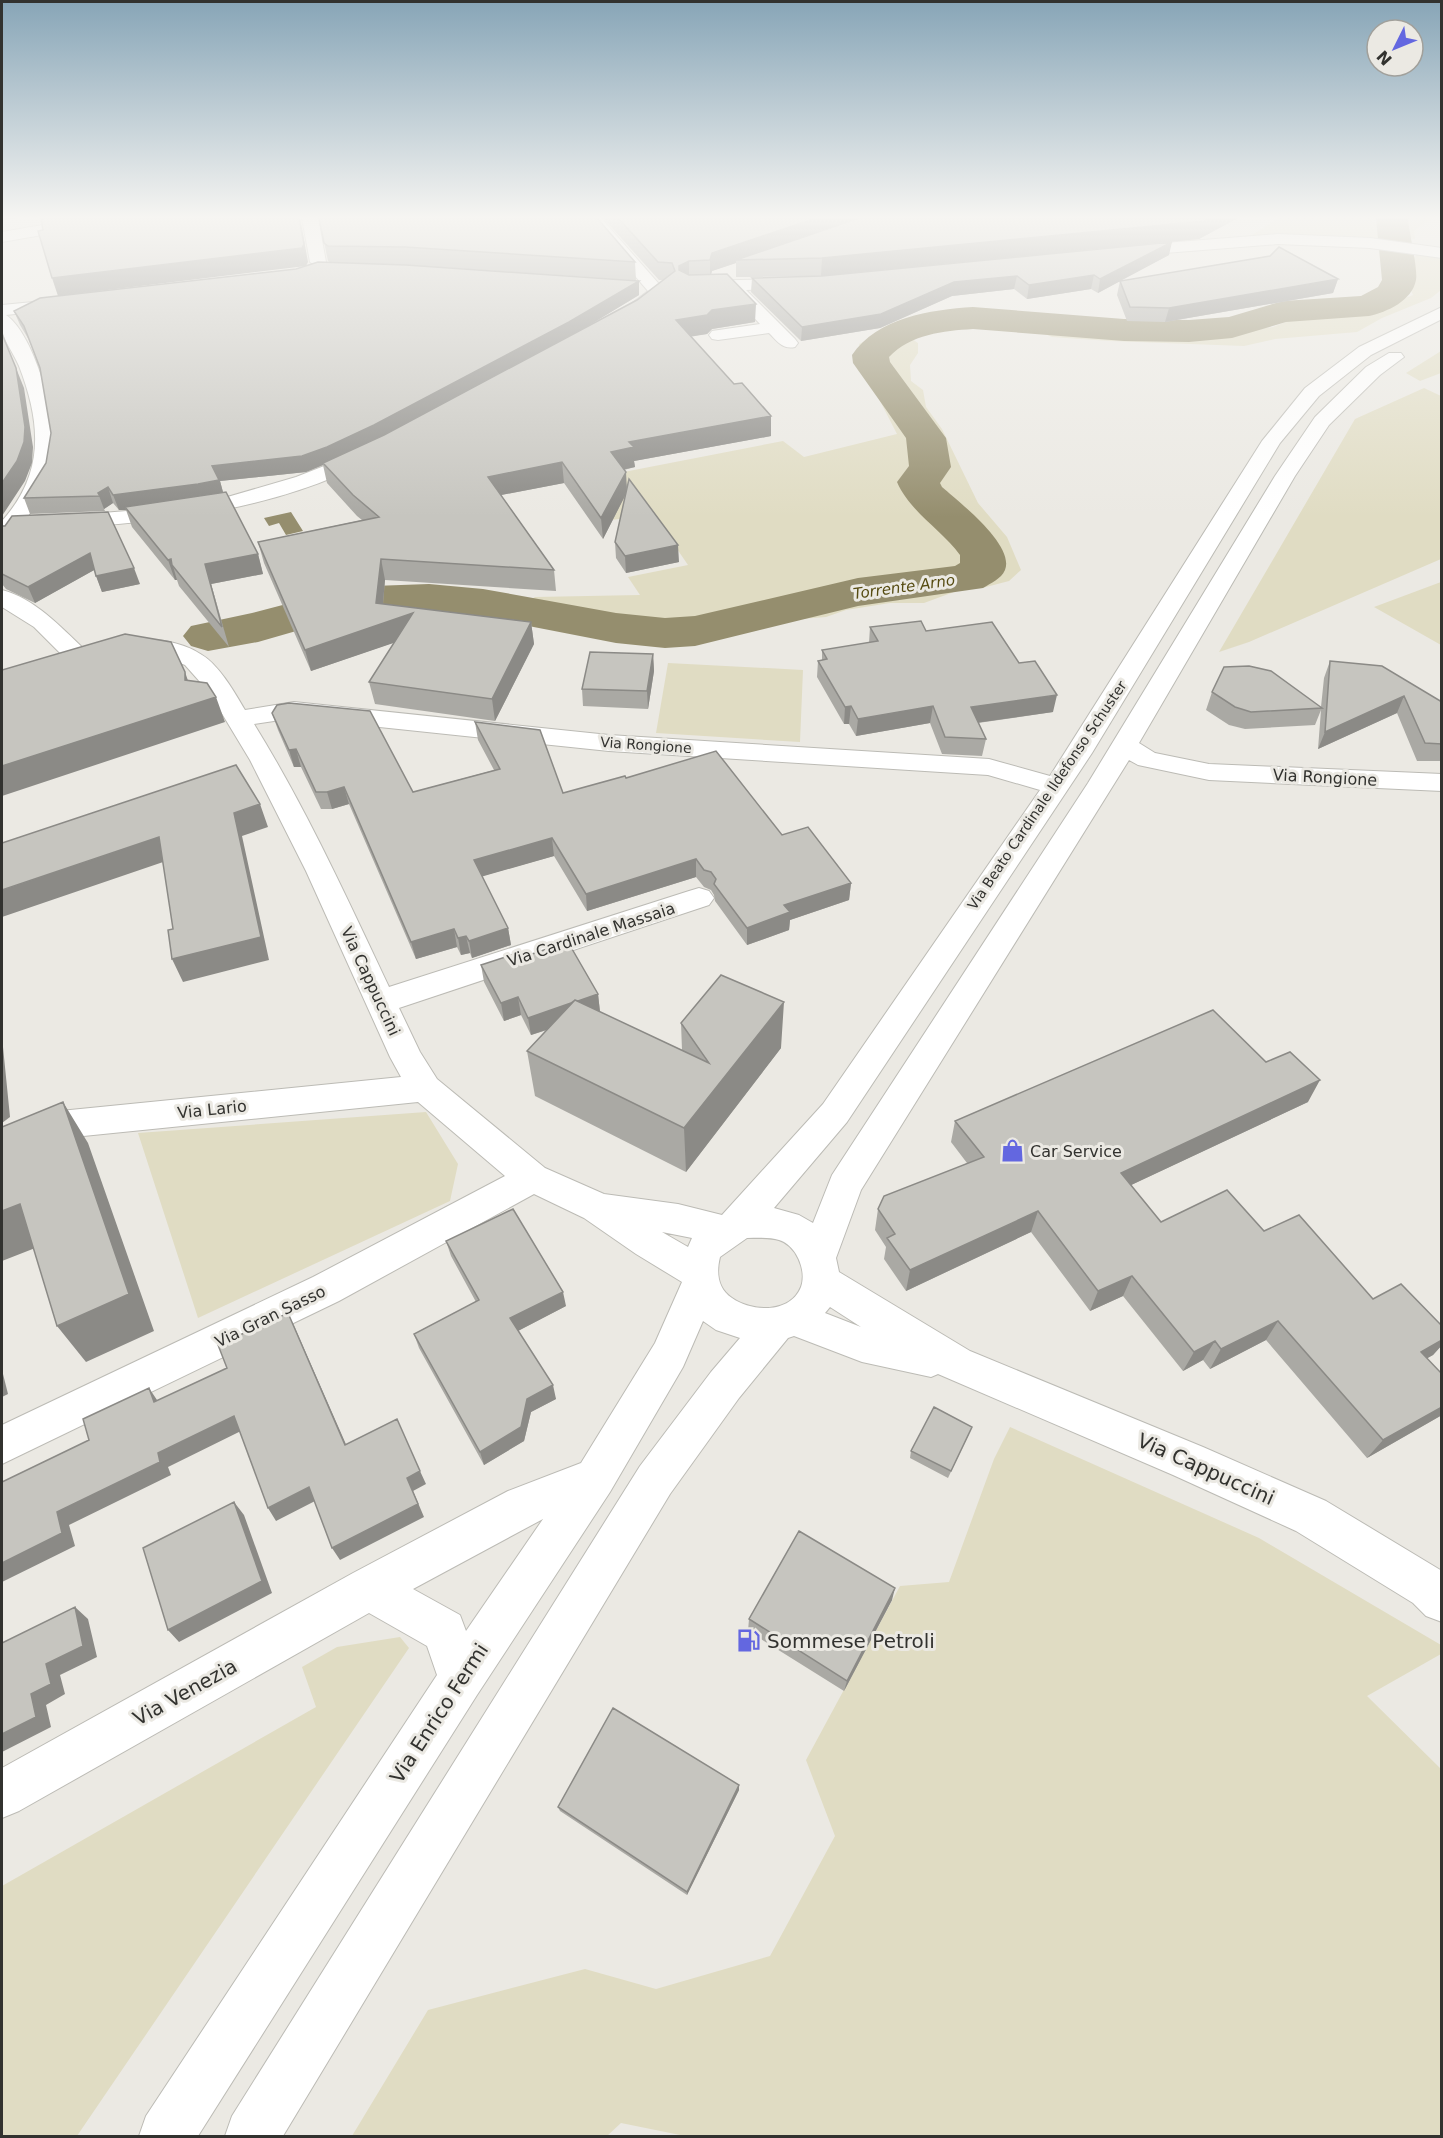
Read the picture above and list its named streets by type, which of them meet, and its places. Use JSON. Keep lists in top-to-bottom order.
{
  "streets": {
    "street": [
      "Via Rongione",
      "Via Beato Cardinale Ildefonso Schuster",
      "Via Cardinale Massaia",
      "Via Cappuccini",
      "Via Lario",
      "Via Gran Sasso",
      "Via Venezia",
      "Via Enrico Fermi"
    ]
  },
  "crossings": [
    ["Via Rongione", "Via Beato Cardinale Ildefonso Schuster"],
    ["Via Rongione", "Via Cappuccini"],
    ["Via Beato Cardinale Ildefonso Schuster", "Via Cappuccini"],
    ["Via Beato Cardinale Ildefonso Schuster", "Via Enrico Fermi"],
    ["Via Cardinale Massaia", "Via Cappuccini"],
    ["Via Cappuccini", "Via Lario"],
    ["Via Cappuccini", "Via Gran Sasso"],
    ["Via Cappuccini", "Via Enrico Fermi"],
    ["Via Venezia", "Via Enrico Fermi"]
  ],
  "water": ["Torrente Arno"],
  "places": {
    "shop": ["Car Service"],
    "fuel station": ["Sommese Petroli"]
  },
  "north": "bottom left"
}
